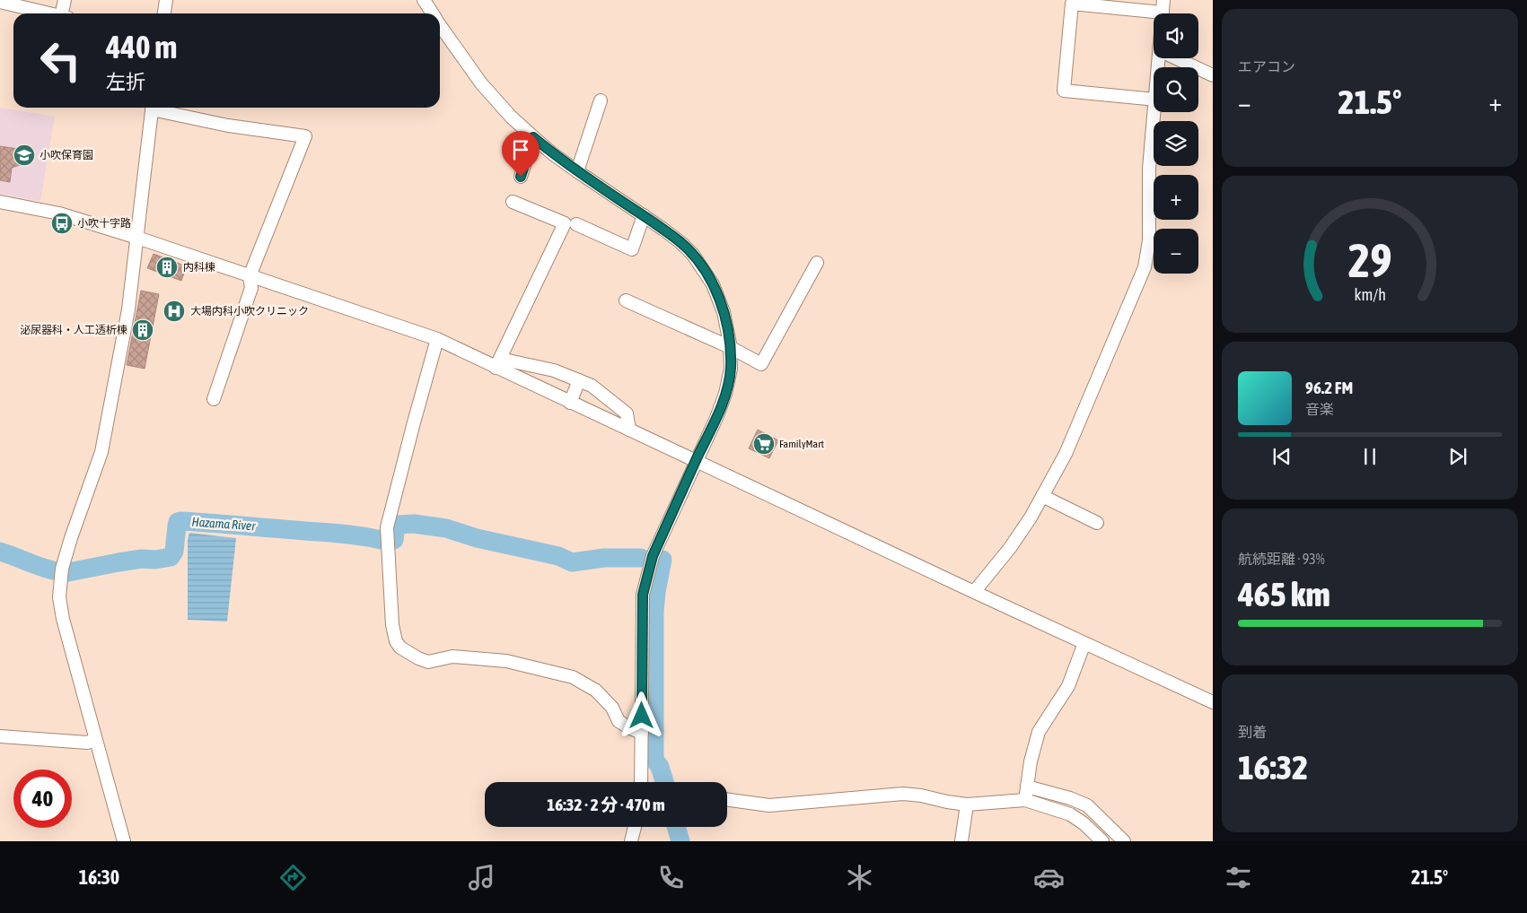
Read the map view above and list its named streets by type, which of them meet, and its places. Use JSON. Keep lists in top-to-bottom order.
{
  "water": ["Hazama River"],
  "places": {
    "school or university": ["小吹保育園"],
    "bus stop": ["小吹十字路"],
    "building": ["内科棟", "泌尿器科・人工透析棟"],
    "hospital": ["大場内科小吹クリニック"],
    "supermarket": ["FamilyMart"]
  },
  "page": {
    "tile": [
      "エアコン",
      ["航続距離 · 93%", "465 km"],
      ["到着", "16:32"]
    ],
    "map_buttons": ["+", "−"],
    "turn": ["440 m", "左折"],
    "heat": ["−", "21.5°", "+"],
    "song": ["96.2 FM", "音楽"],
    "limit": "40",
    "trip": "16:32 · 2 分 · 470 m",
    "tabs": ["16:30", "21.5°"],
    "gauge": ["29", "km/h"]
  }
}
